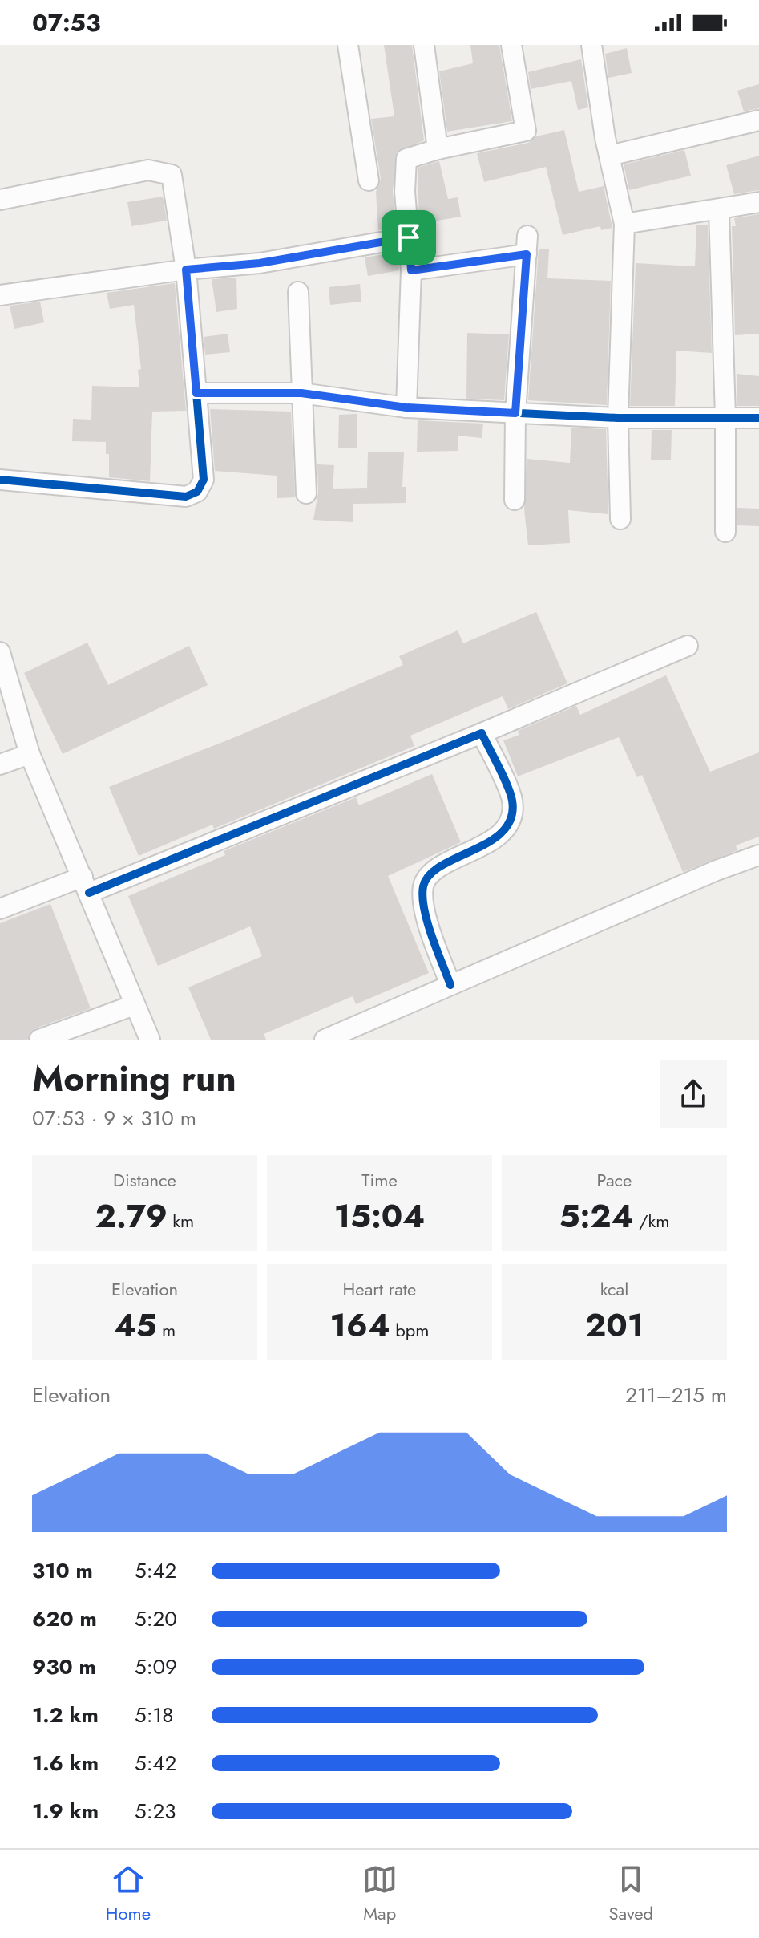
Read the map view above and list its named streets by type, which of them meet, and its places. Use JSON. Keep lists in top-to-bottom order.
{
  "page": {
    "status": "07:53",
    "heading": ["Morning run", "07:53 · 9 × 310 m"],
    "stats": [
      ["Distance", "2.79 km"],
      ["Time", "15:04"],
      ["Pace", "5:24 /km"],
      ["Elevation", "45 m"],
      ["Heart rate", "164 bpm"],
      ["kcal", "201"]
    ],
    "chart": ["Elevation", "211–215 m"],
    "list": [
      {
        "name": "310 m",
        "note": "5:42"
      },
      {
        "name": "620 m",
        "note": "5:20"
      },
      {
        "name": "930 m",
        "note": "5:09"
      },
      {
        "name": "1.2 km",
        "note": "5:18"
      },
      {
        "name": "1.6 km",
        "note": "5:42"
      },
      {
        "name": "1.9 km",
        "note": "5:23"
      }
    ],
    "tabs": ["Home", "Map", "Saved"]
  }
}
